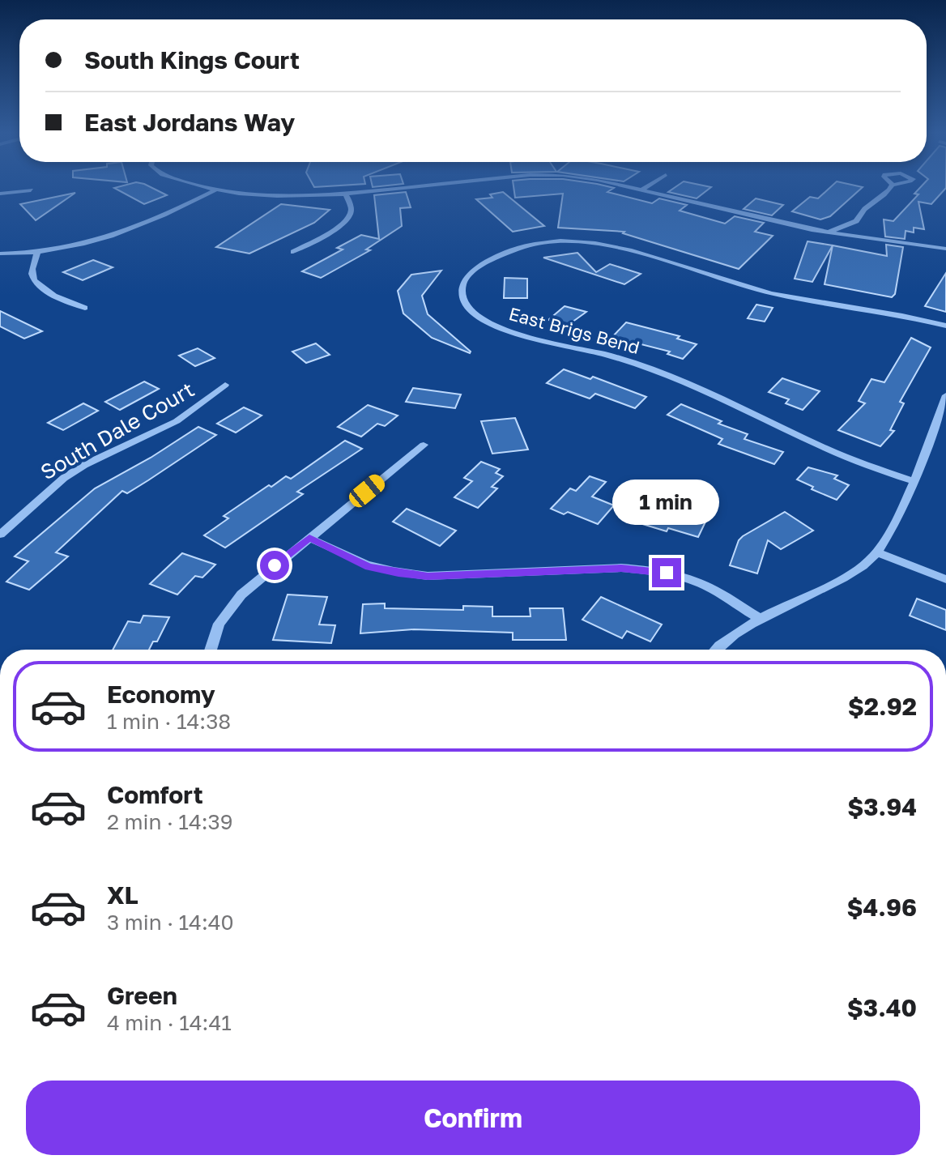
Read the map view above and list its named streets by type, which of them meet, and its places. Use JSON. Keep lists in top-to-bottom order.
{
  "streets": {
    "street": ["East Brigs Bend", "South Dale Court"]
  },
  "page": {
    "banner": ["South Kings Court", "East Jordans Way"],
    "bubble": "1 min",
    "list": [
      {
        "name": "Economy",
        "note": "1 min · 14:38",
        "value": "$2.92"
      },
      {
        "name": "Comfort",
        "note": "2 min · 14:39",
        "value": "$3.94"
      },
      {
        "name": "XL",
        "note": "3 min · 14:40",
        "value": "$4.96"
      },
      {
        "name": "Green",
        "note": "4 min · 14:41",
        "value": "$3.40"
      }
    ],
    "buttons": "Confirm"
  }
}
